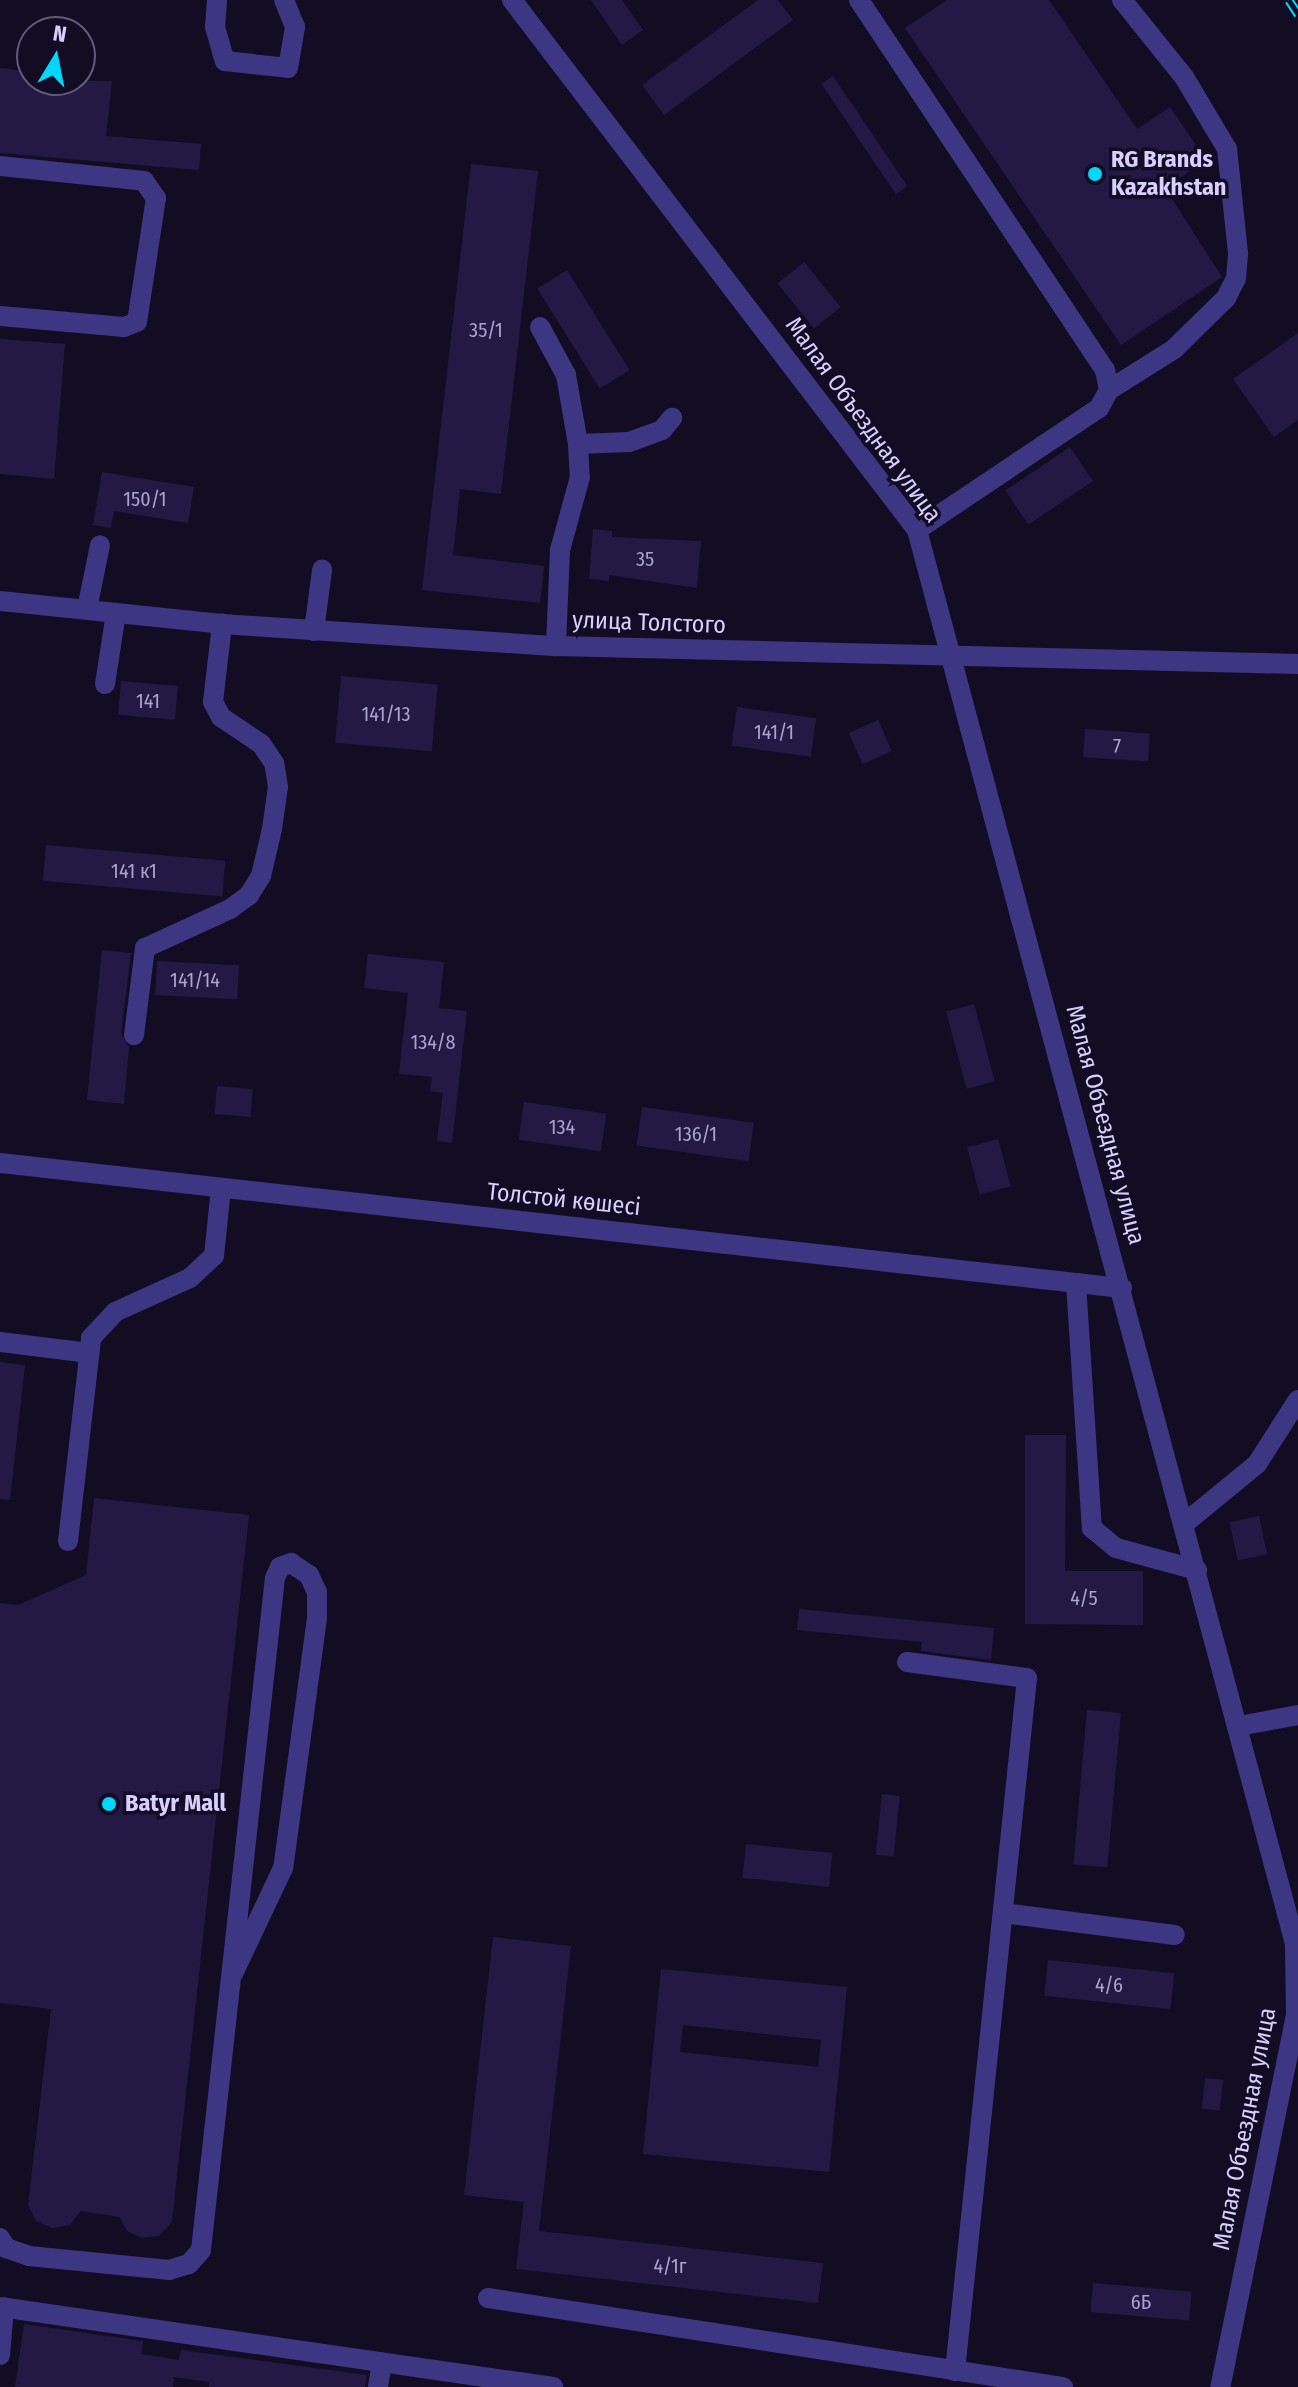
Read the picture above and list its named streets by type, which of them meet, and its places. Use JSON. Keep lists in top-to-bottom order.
{
  "streets": {
    "street": ["Малая Объездная улица", "улица Толстого", "Толстой көшесі"]
  },
  "crossings": [
    ["Малая Объездная улица", "улица Толстого"],
    ["Малая Объездная улица", "Толстой көшесі"]
  ],
  "places": ["RG Brands Kazakhstan", "Batyr Mall"],
  "house_numbers": [
    "35/1",
    "150/1",
    "35",
    "141",
    "141/13",
    "141/1",
    "7",
    "141 к1",
    "141/14",
    "134/8",
    "134",
    "136/1",
    "4/5",
    "4/6",
    "4/1г",
    "6Б"
  ],
  "north": "top"
}
